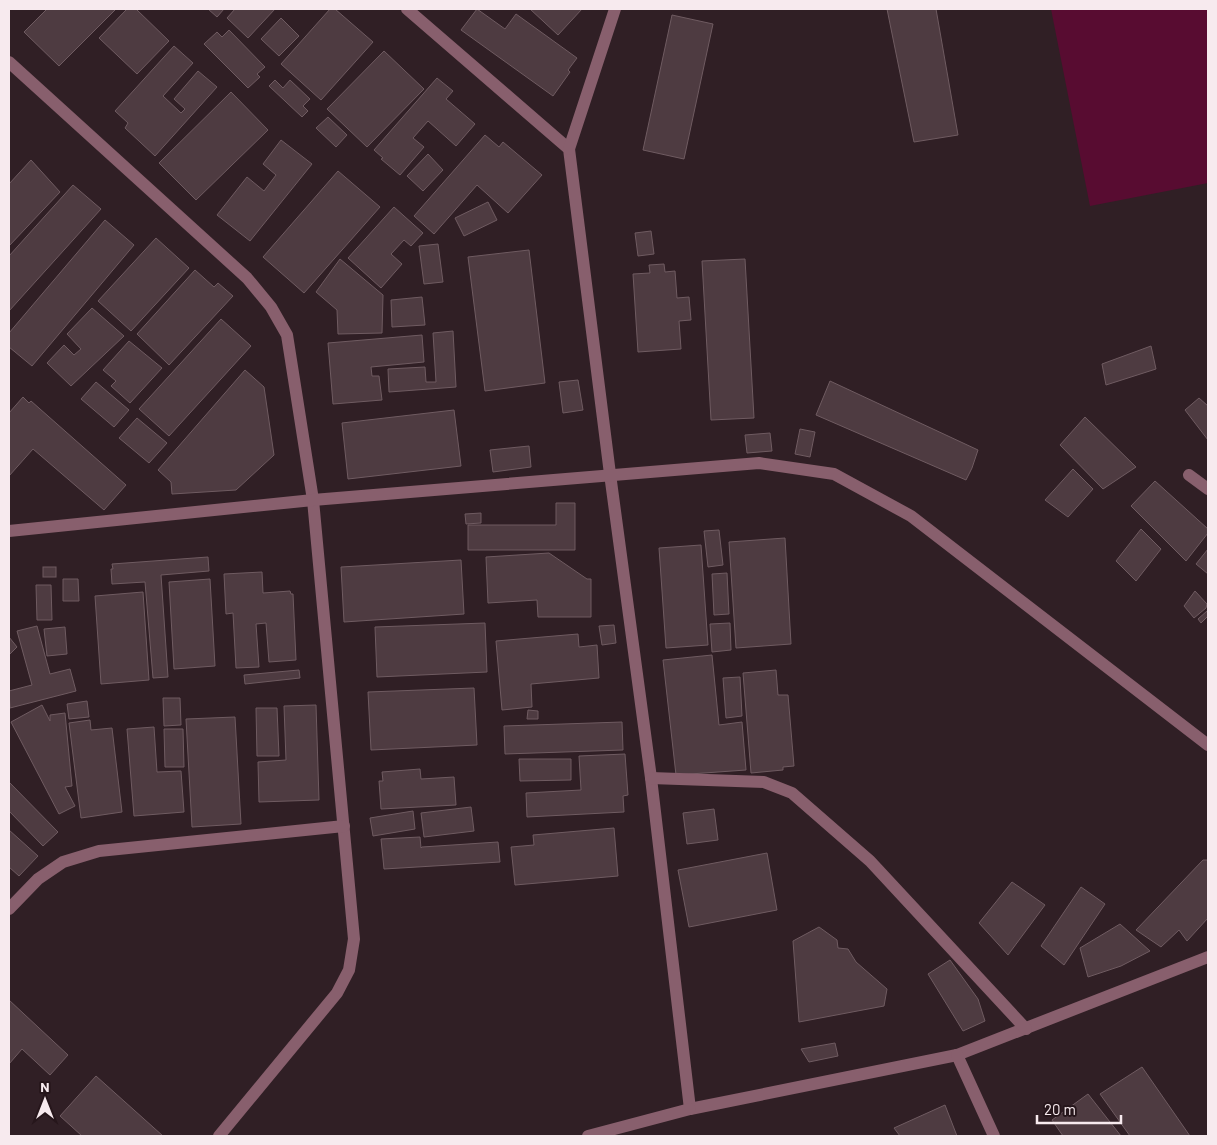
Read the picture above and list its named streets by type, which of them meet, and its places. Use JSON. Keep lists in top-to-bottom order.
{
  "scale_bar": "20 m",
  "north": "top"
}
